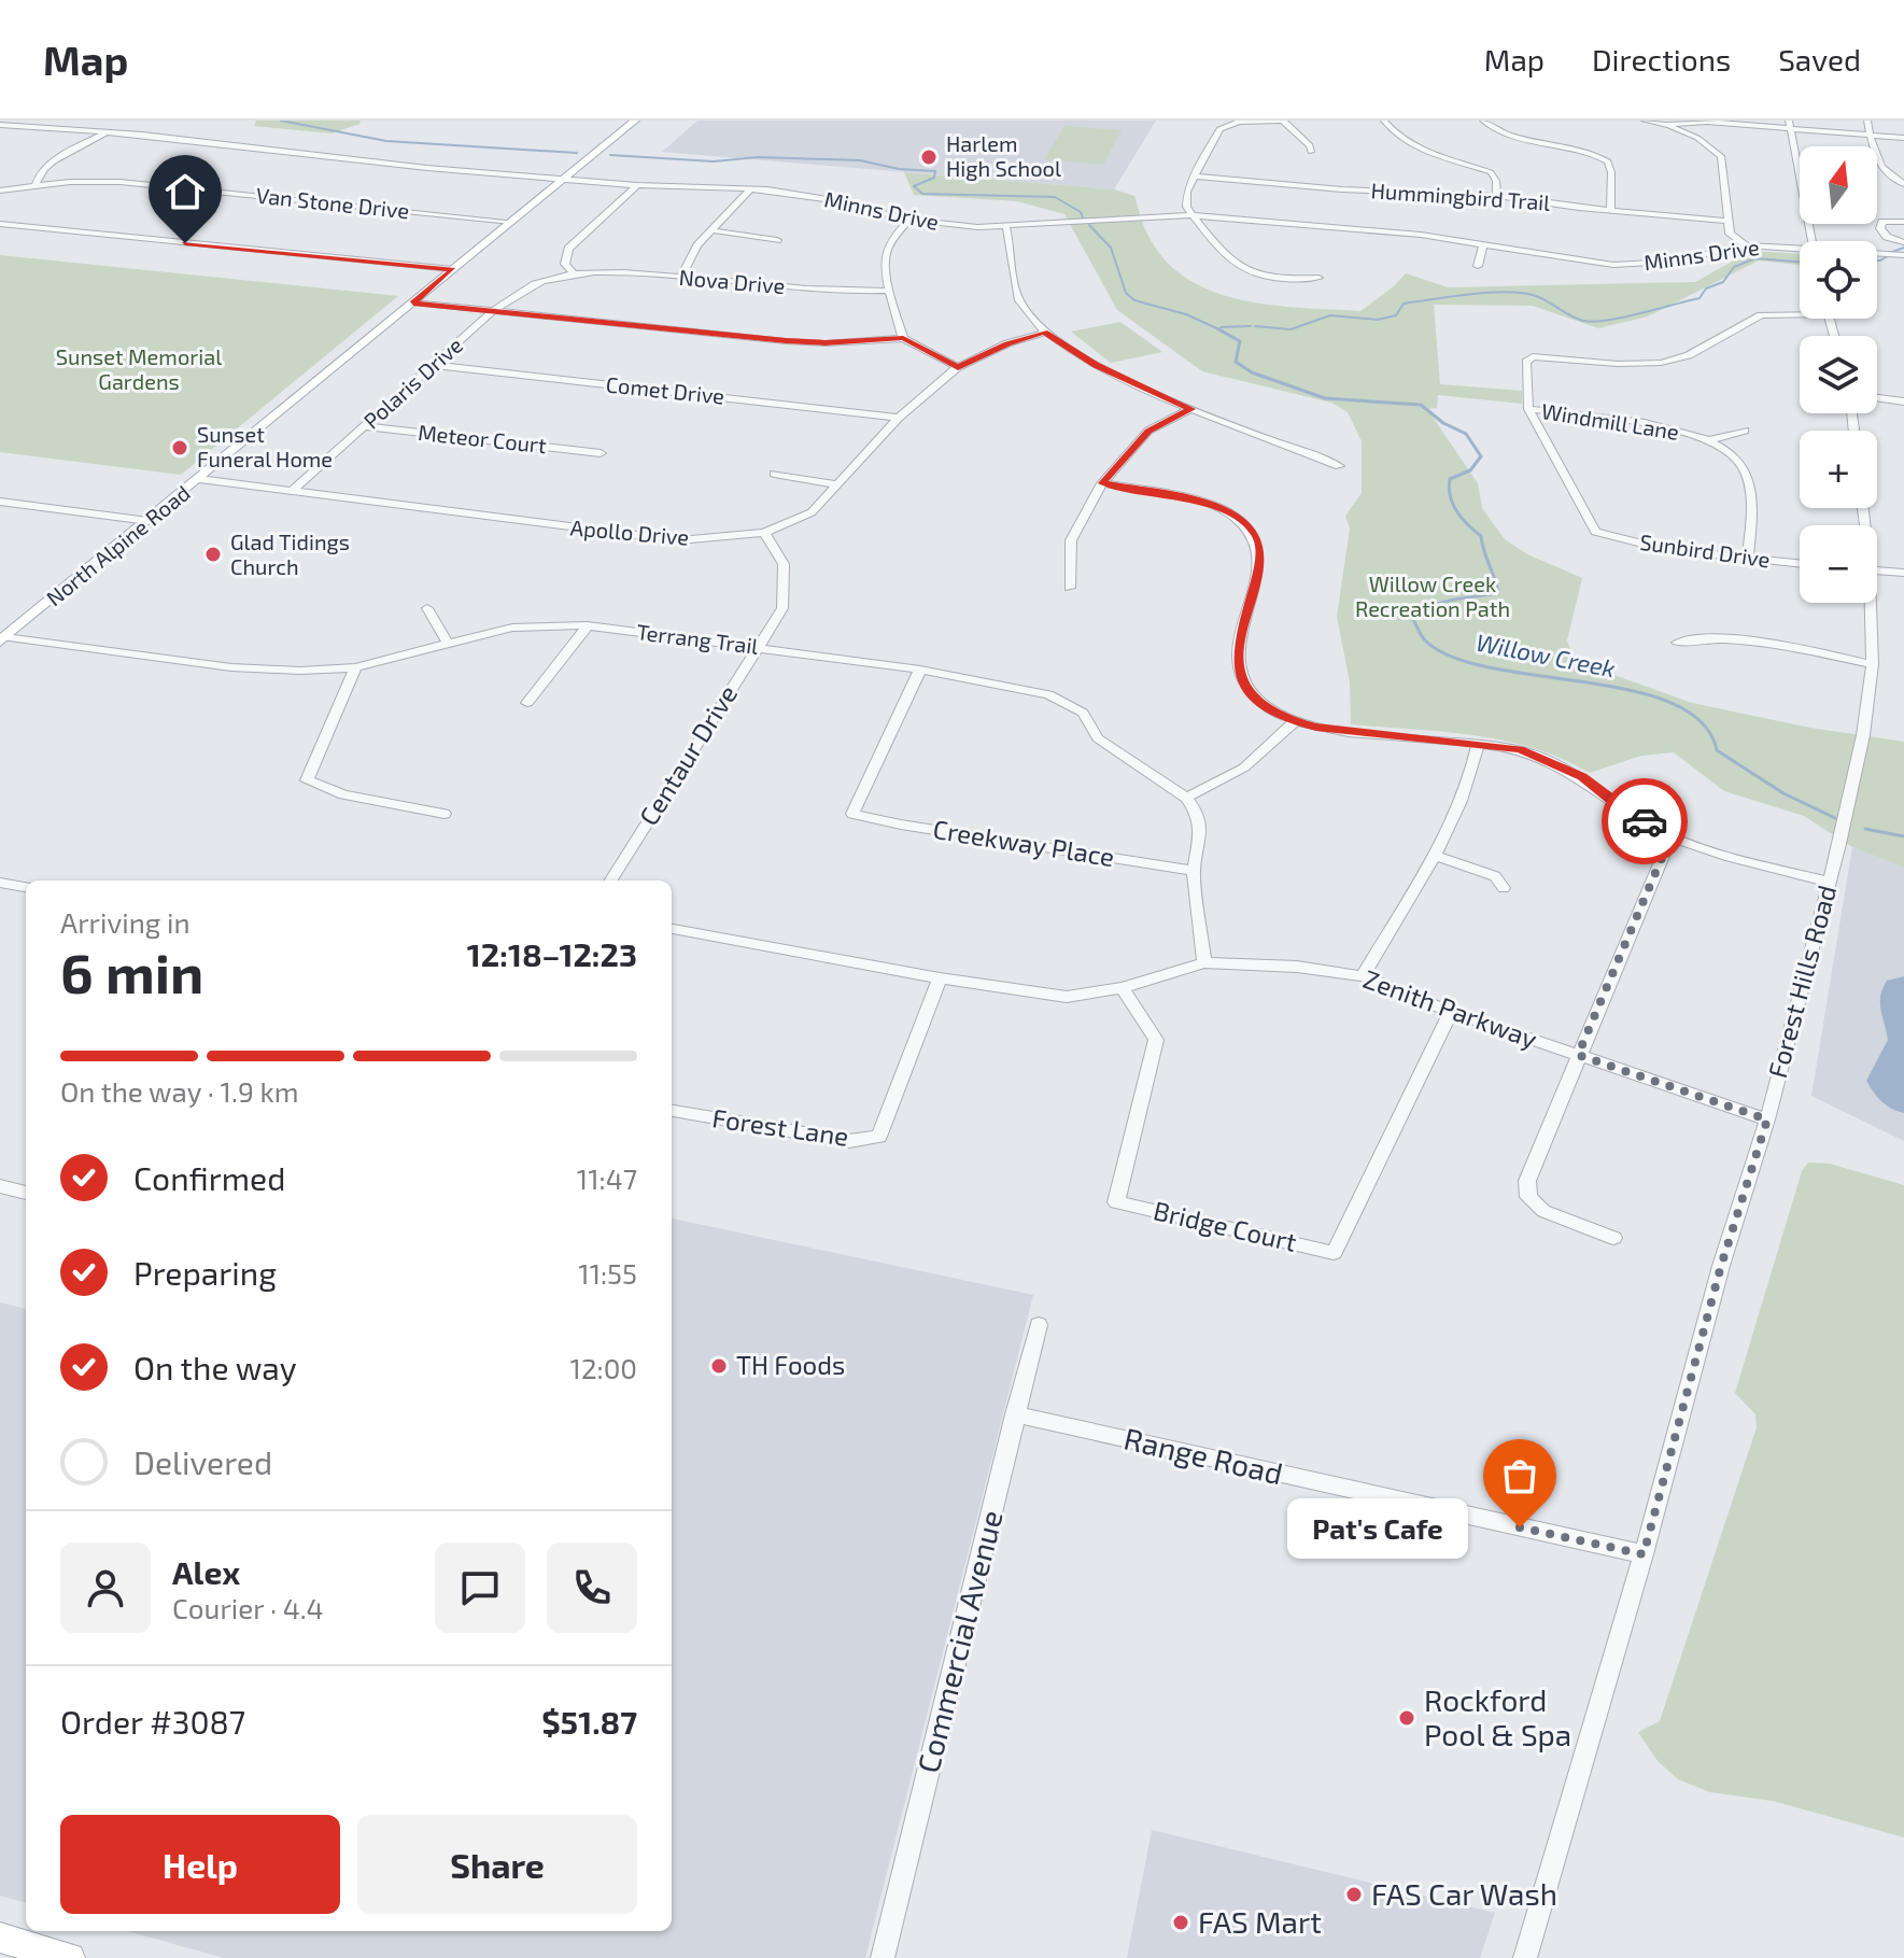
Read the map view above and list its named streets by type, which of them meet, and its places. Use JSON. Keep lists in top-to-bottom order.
{
  "streets": {
    "main road": ["North Alpine Road"],
    "street": [
      "Hummingbird Trail",
      "Van Stone Drive",
      "Minns Drive",
      "Nova Drive",
      "Polaris Drive",
      "Comet Drive",
      "Windmill Lane",
      "Meteor Court",
      "Apollo Drive",
      "Sunbird Drive",
      "Terrang Trail",
      "Centaur Drive",
      "Creekway Place",
      "Forest Hills Road",
      "Zenith Parkway",
      "Forest Lane",
      "Bridge Court",
      "Range Road",
      "Commercial Avenue"
    ]
  },
  "crossings": [
    ["Van Stone Drive", "North Alpine Road"],
    ["Minns Drive", "North Alpine Road"],
    ["Nova Drive", "Polaris Drive"],
    ["Polaris Drive", "Comet Drive"],
    ["Polaris Drive", "Meteor Court"],
    ["Polaris Drive", "Apollo Drive"],
    ["Comet Drive", "Apollo Drive"],
    ["Windmill Lane", "Sunbird Drive"],
    ["Apollo Drive", "North Alpine Road"],
    ["Apollo Drive", "Centaur Drive"],
    ["North Alpine Road", "Terrang Trail"],
    ["Terrang Trail", "Centaur Drive"],
    ["Terrang Trail", "Creekway Place"],
    ["Forest Hills Road", "Zenith Parkway"],
    ["Forest Hills Road", "Range Road"],
    ["Zenith Parkway", "Forest Lane"],
    ["Zenith Parkway", "Bridge Court"],
    ["Range Road", "Commercial Avenue"]
  ],
  "water": ["Willow Creek"],
  "parks": ["Sunset Memorial Gardens", "Willow Creek Recreation Path"],
  "places": [
    "Harlem High School",
    "Sunset Funeral Home",
    "Glad Tidings Church",
    "TH Foods",
    "Pat's Cafe",
    "Rockford Pool & Spa",
    "FAS Car Wash",
    "FAS Mart"
  ],
  "north": "top",
  "page": {
    "header": "Map",
    "nav": ["Map", "Directions", "Saved"],
    "map_buttons": ["+", "−"],
    "heading": ["6 min", "Arriving in", "12:18–12:23"],
    "panel": [
      "Alex",
      "Courier · 4.4",
      "Order #3087",
      "$51.87"
    ],
    "bar": "On the way · 1.9 km",
    "list": [
      ["Confirmed", "11:47"],
      ["Preparing", "11:55"],
      ["On the way", "12:00"],
      "Delivered"
    ],
    "bubble": "Pat's Cafe",
    "buttons": ["Help", "Share"]
  }
}
